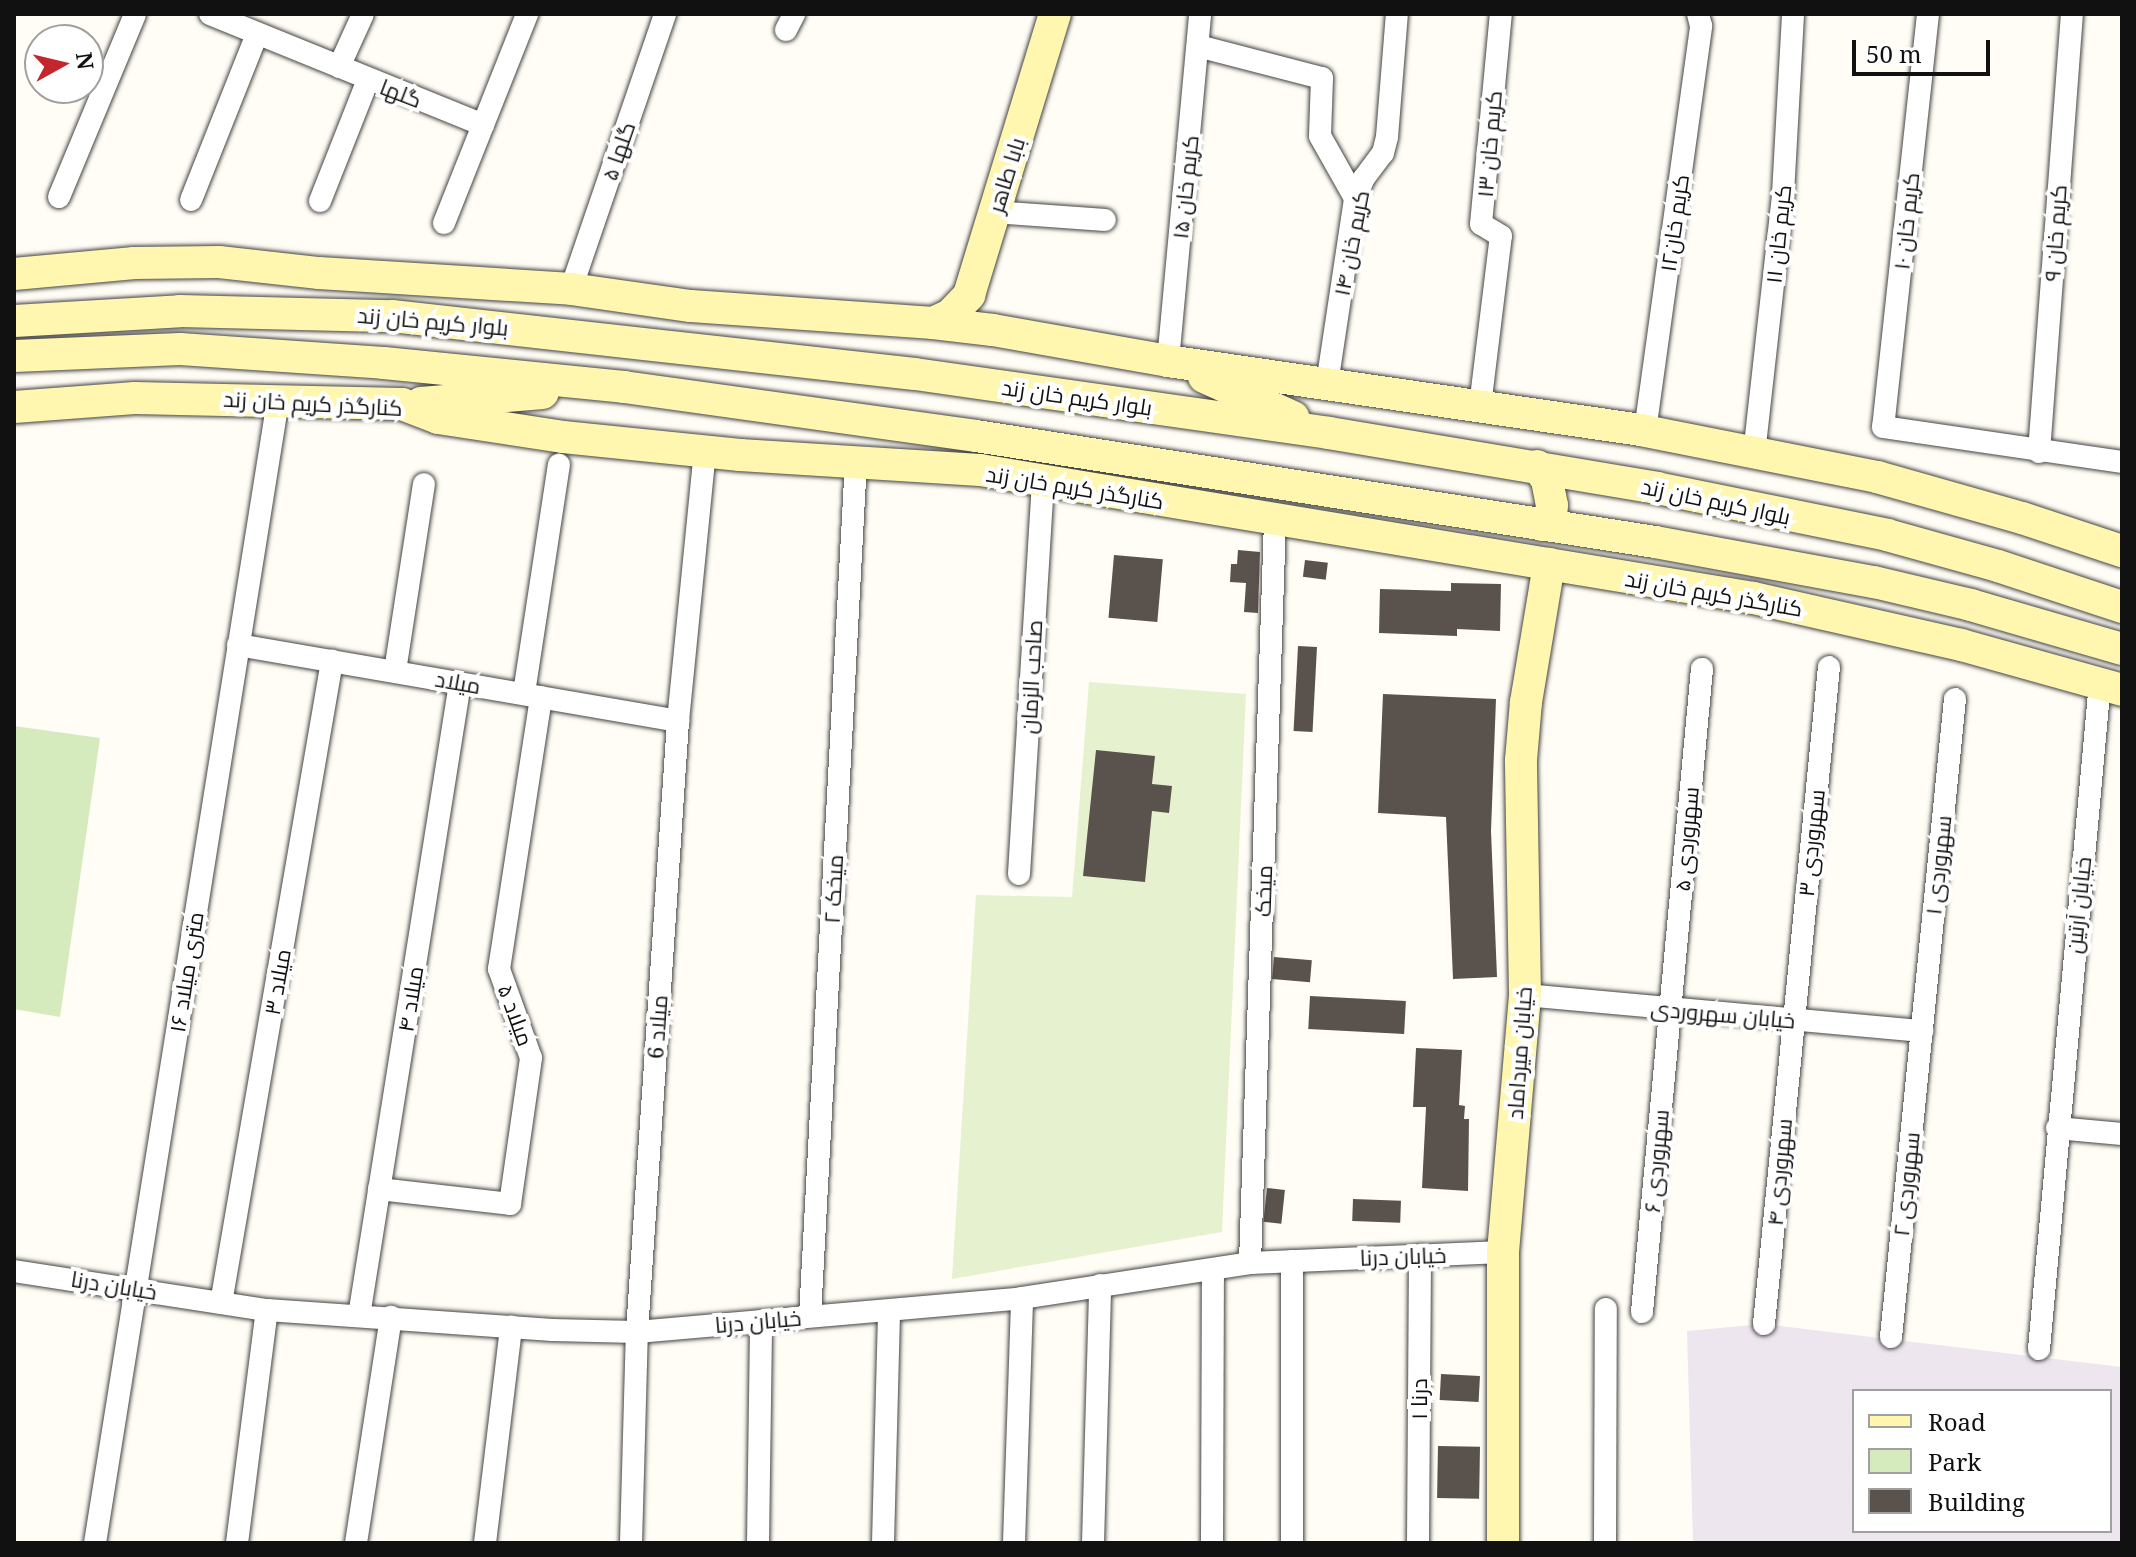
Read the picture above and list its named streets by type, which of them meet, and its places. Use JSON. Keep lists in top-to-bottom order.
{
  "streets": {
    "main road": [
      "بابا طاهر",
      "بلوار کریم خان زند",
      "کنارگذر کریم خان زند",
      "خیابان میرداماد"
    ],
    "street": [
      "گلها",
      "کریم خان ۱۳",
      "گلها ۵",
      "کریم خان ۱۵",
      "کریم خان ۱۰",
      "کریم خان۱۲",
      "کریم خان ۹",
      "کریم خان ۱۱",
      "کریم خان ۱۴",
      "صاحب الزمان",
      "میلاد",
      "سهروردی ۵",
      "سهروردی ۳",
      "سهروردی ۱",
      "میخک ۲",
      "میخک",
      "خیابان آرتین",
      "۱۶ متری میلاد",
      "میلاد ۳",
      "میلاد ۴",
      "خیابان سهروردی",
      "میلاد ۵",
      "میلاد 6",
      "سهروردی ۶",
      "سهروردی ۴",
      "سهروردی ۲",
      "خیابان درنا",
      "درنا ۱"
    ]
  },
  "crossings": [
    ["کریم خان ۱۰", "کریم خان ۹"],
    ["کنارگذر کریم خان زند", "صاحب الزمان"],
    ["کنارگذر کریم خان زند", "میخک ۲"],
    ["کنارگذر کریم خان زند", "میخک"],
    ["کنارگذر کریم خان زند", "خیابان آرتین"],
    ["کنارگذر کریم خان زند", "۱۶ متری میلاد"],
    ["کنارگذر کریم خان زند", "میلاد 6"],
    ["کنارگذر کریم خان زند", "خیابان میرداماد"],
    ["میلاد", "۱۶ متری میلاد"],
    ["میلاد", "میلاد ۳"],
    ["میلاد", "میلاد ۴"],
    ["میلاد", "میلاد ۵"],
    ["میلاد", "میلاد 6"],
    ["سهروردی ۵", "خیابان سهروردی"],
    ["سهروردی ۵", "سهروردی ۶"],
    ["سهروردی ۳", "خیابان سهروردی"],
    ["سهروردی ۳", "سهروردی ۴"],
    ["سهروردی ۱", "خیابان سهروردی"],
    ["سهروردی ۱", "سهروردی ۲"],
    ["میخک ۲", "خیابان درنا"],
    ["میخک", "خیابان درنا"],
    ["۱۶ متری میلاد", "خیابان درنا"],
    ["میلاد ۳", "خیابان درنا"],
    ["میلاد ۴", "میلاد ۵"],
    ["میلاد ۴", "خیابان درنا"],
    ["خیابان سهروردی", "خیابان میرداماد"],
    ["خیابان سهروردی", "سهروردی ۶"],
    ["خیابان سهروردی", "سهروردی ۴"],
    ["خیابان سهروردی", "سهروردی ۲"],
    ["میلاد 6", "خیابان درنا"],
    ["خیابان میرداماد", "خیابان درنا"],
    ["خیابان درنا", "درنا ۱"]
  ],
  "legend": ["Road", "Park", "Building"],
  "scale_bar": "50 m",
  "north": "right"
}
